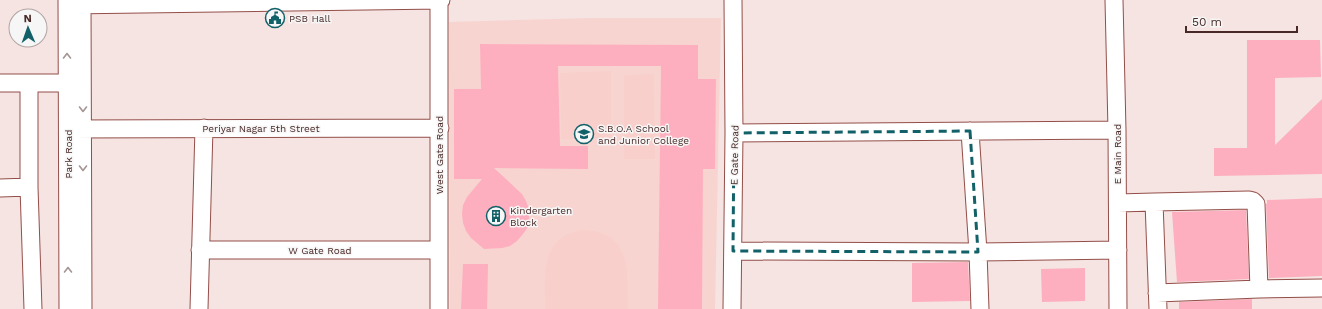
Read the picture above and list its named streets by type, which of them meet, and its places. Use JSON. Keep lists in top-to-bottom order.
{
  "streets": {
    "street": [
      "Periyar Nagar 5th Street",
      "Park Road",
      "E Main Road",
      "West Gate Road",
      "E Gate Road",
      "W Gate Road"
    ]
  },
  "crossings": [
    ["Periyar Nagar 5th Street", "Park Road"],
    ["Periyar Nagar 5th Street", "West Gate Road"],
    ["West Gate Road", "W Gate Road"]
  ],
  "places": {
    "public building": ["PSB Hall"],
    "school or university": ["S.B.O.A School and Junior College"],
    "building": ["Kindergarten Block"]
  },
  "scale_bar": "50 m",
  "north": "top"
}
